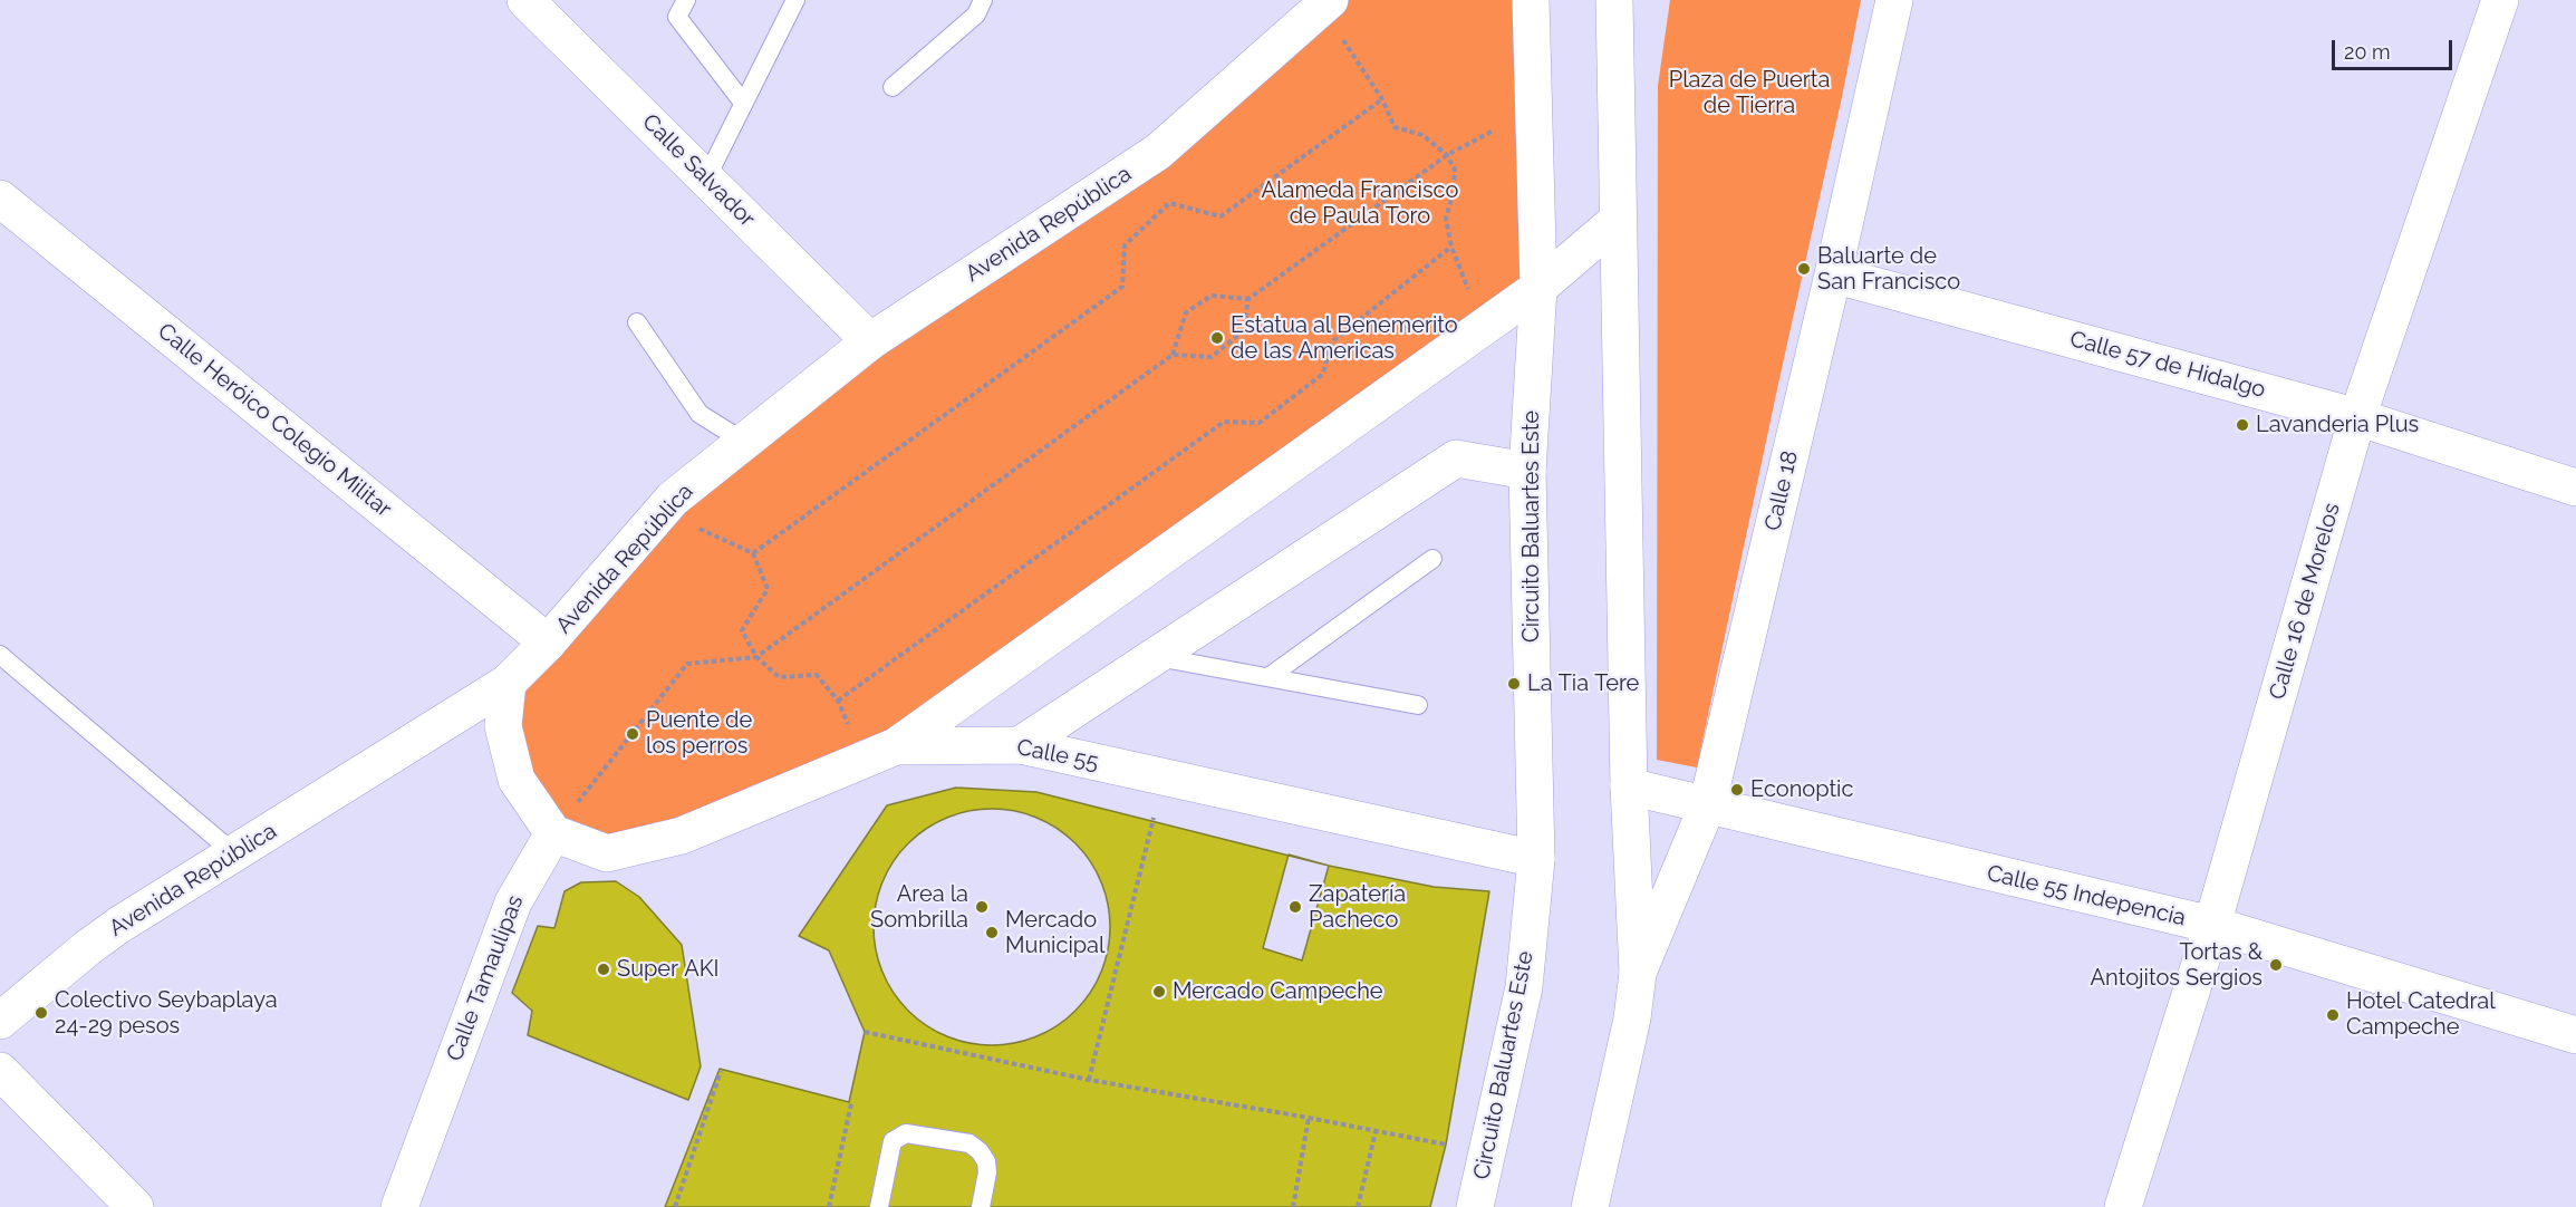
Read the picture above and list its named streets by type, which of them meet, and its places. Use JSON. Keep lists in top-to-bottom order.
{
  "streets": {
    "street": [
      "Calle Salvador",
      "Avenida República",
      "Calle 57 de Hidalgo",
      "Calle Heróico Colegio Militar",
      "Calle 18",
      "Circuito Baluartes Este",
      "Calle 16 de Morelos",
      "Calle 55",
      "Calle 55 Indepencia",
      "Calle Tamaulipas"
    ]
  },
  "crossings": [
    ["Calle Salvador", "Avenida República"],
    ["Avenida República", "Calle Heróico Colegio Militar"],
    ["Calle 57 de Hidalgo", "Calle 18"],
    ["Calle 57 de Hidalgo", "Calle 16 de Morelos"],
    ["Calle 18", "Calle 55 Indepencia"],
    ["Circuito Baluartes Este", "Calle 55"],
    ["Calle 16 de Morelos", "Calle 55 Indepencia"],
    ["Calle 55", "Calle Tamaulipas"]
  ],
  "parks": ["Plaza de Puerta de Tierra", "Alameda Francisco de Paula Toro"],
  "places": [
    "Baluarte de San Francisco",
    "Estatua al Benemerito de las Americas",
    "Lavanderia Plus",
    "La Tia Tere",
    "Puente de los perros",
    "Econoptic",
    "Area la Sombrilla",
    "Zapatería Pacheco",
    "Mercado Municipal",
    "Tortas & Antojitos Sergios",
    "Super AKI",
    "Mercado Campeche",
    "Colectivo Seybaplaya 24-29 pesos",
    "Hotel Catedral Campeche"
  ],
  "scale_bar": "20 m"
}
